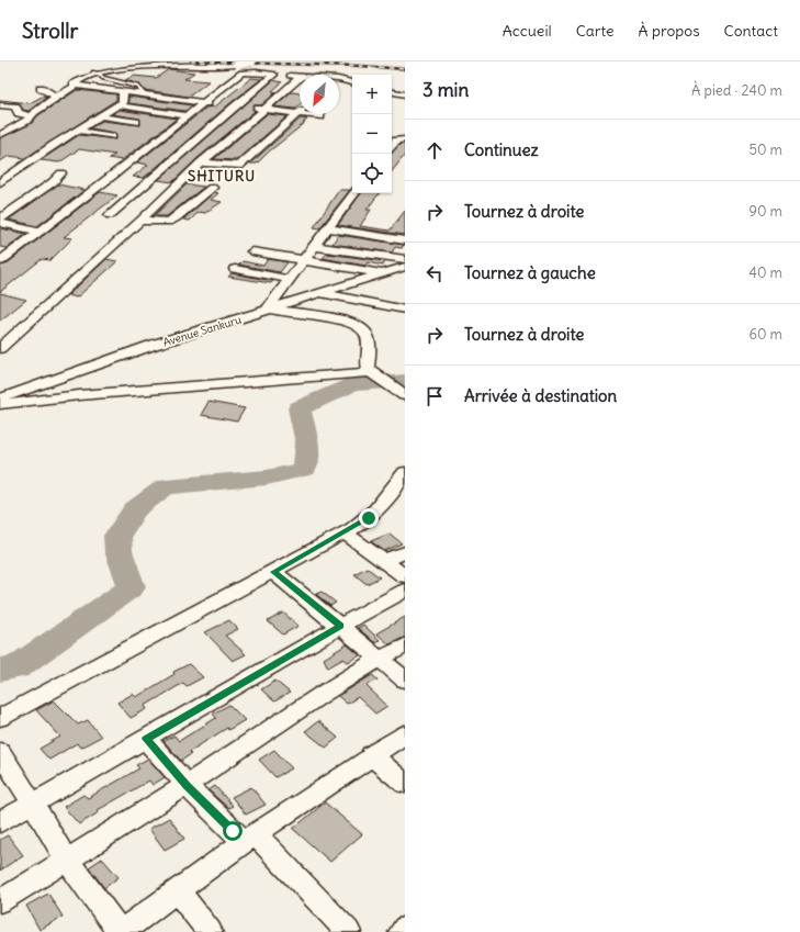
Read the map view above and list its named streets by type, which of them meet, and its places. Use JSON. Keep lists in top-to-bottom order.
{
  "streets": {
    "street": ["Avenue Sankuru"]
  },
  "districts": ["SHITURU"],
  "north": "bottom left",
  "page": {
    "header": "Strollr",
    "nav": [
      "Accueil",
      "Carte",
      "À propos",
      "Contact"
    ],
    "heading": ["3 min", "À pied · 240 m"],
    "map_buttons": ["+", "−"],
    "list": [
      ["Continuez", "50 m"],
      ["Tournez à droite", "90 m"],
      ["Tournez à gauche", "40 m"],
      ["Tournez à droite", "60 m"],
      "Arrivée à destination"
    ]
  }
}
